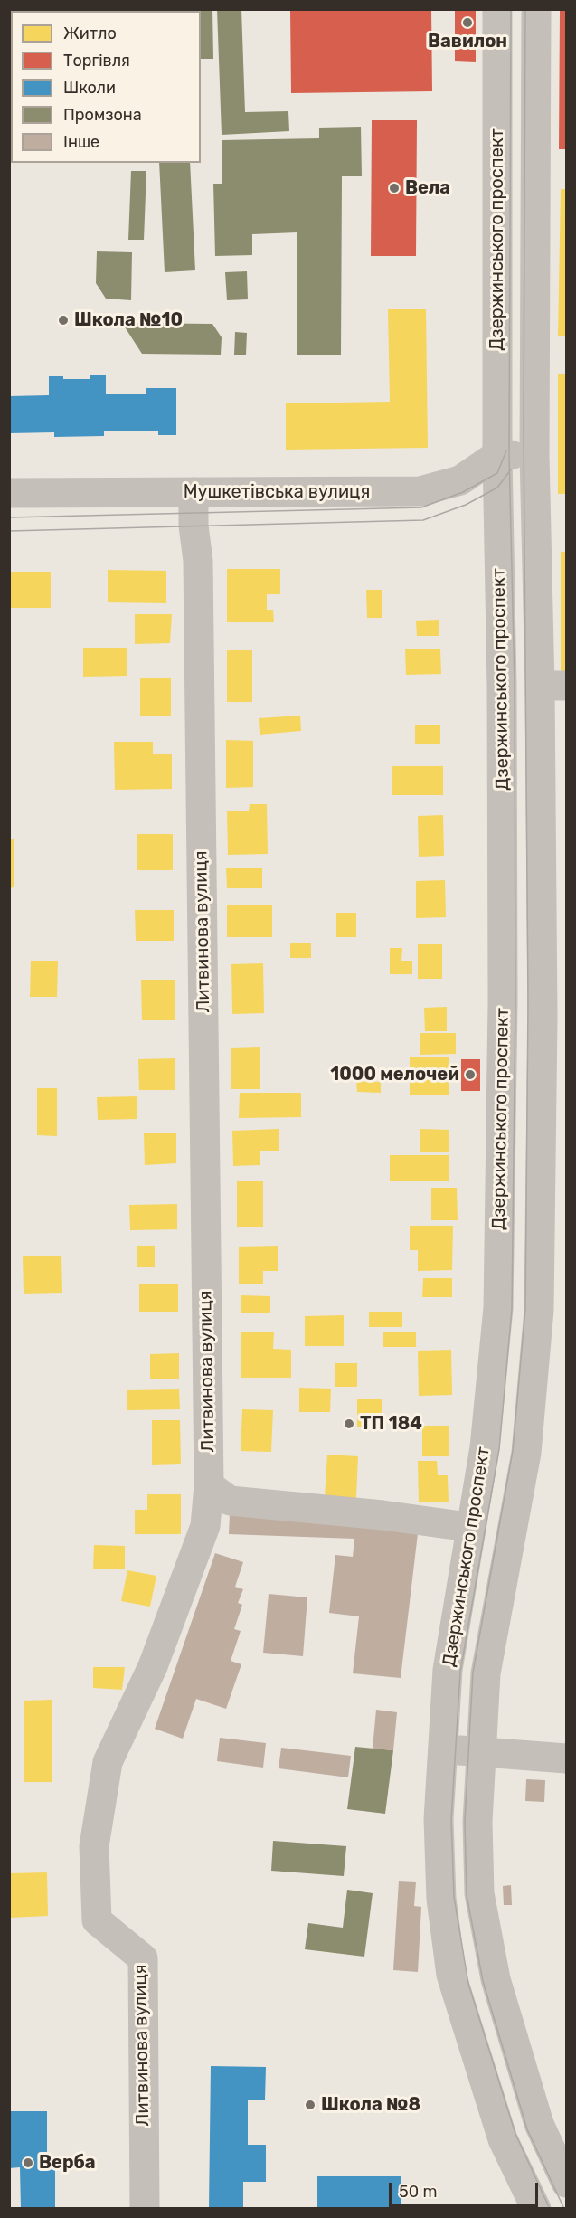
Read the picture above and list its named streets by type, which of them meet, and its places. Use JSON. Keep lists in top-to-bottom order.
{
  "streets": {
    "street": ["Дзержинського проспект", "Мушкетівська вулиця", "Литвинова вулиця"]
  },
  "crossings": [
    ["Дзержинського проспект", "Мушкетівська вулиця"],
    ["Мушкетівська вулиця", "Литвинова вулиця"]
  ],
  "places": [
    "Вавилон",
    "Вела",
    "Школа №10",
    "1000 мелочей",
    "ТП 184",
    "Школа №8",
    "Верба"
  ],
  "legend": [
    "Житло",
    "Торгівля",
    "Школи",
    "Промзона",
    "Інше"
  ],
  "scale_bar": "50 m"
}
